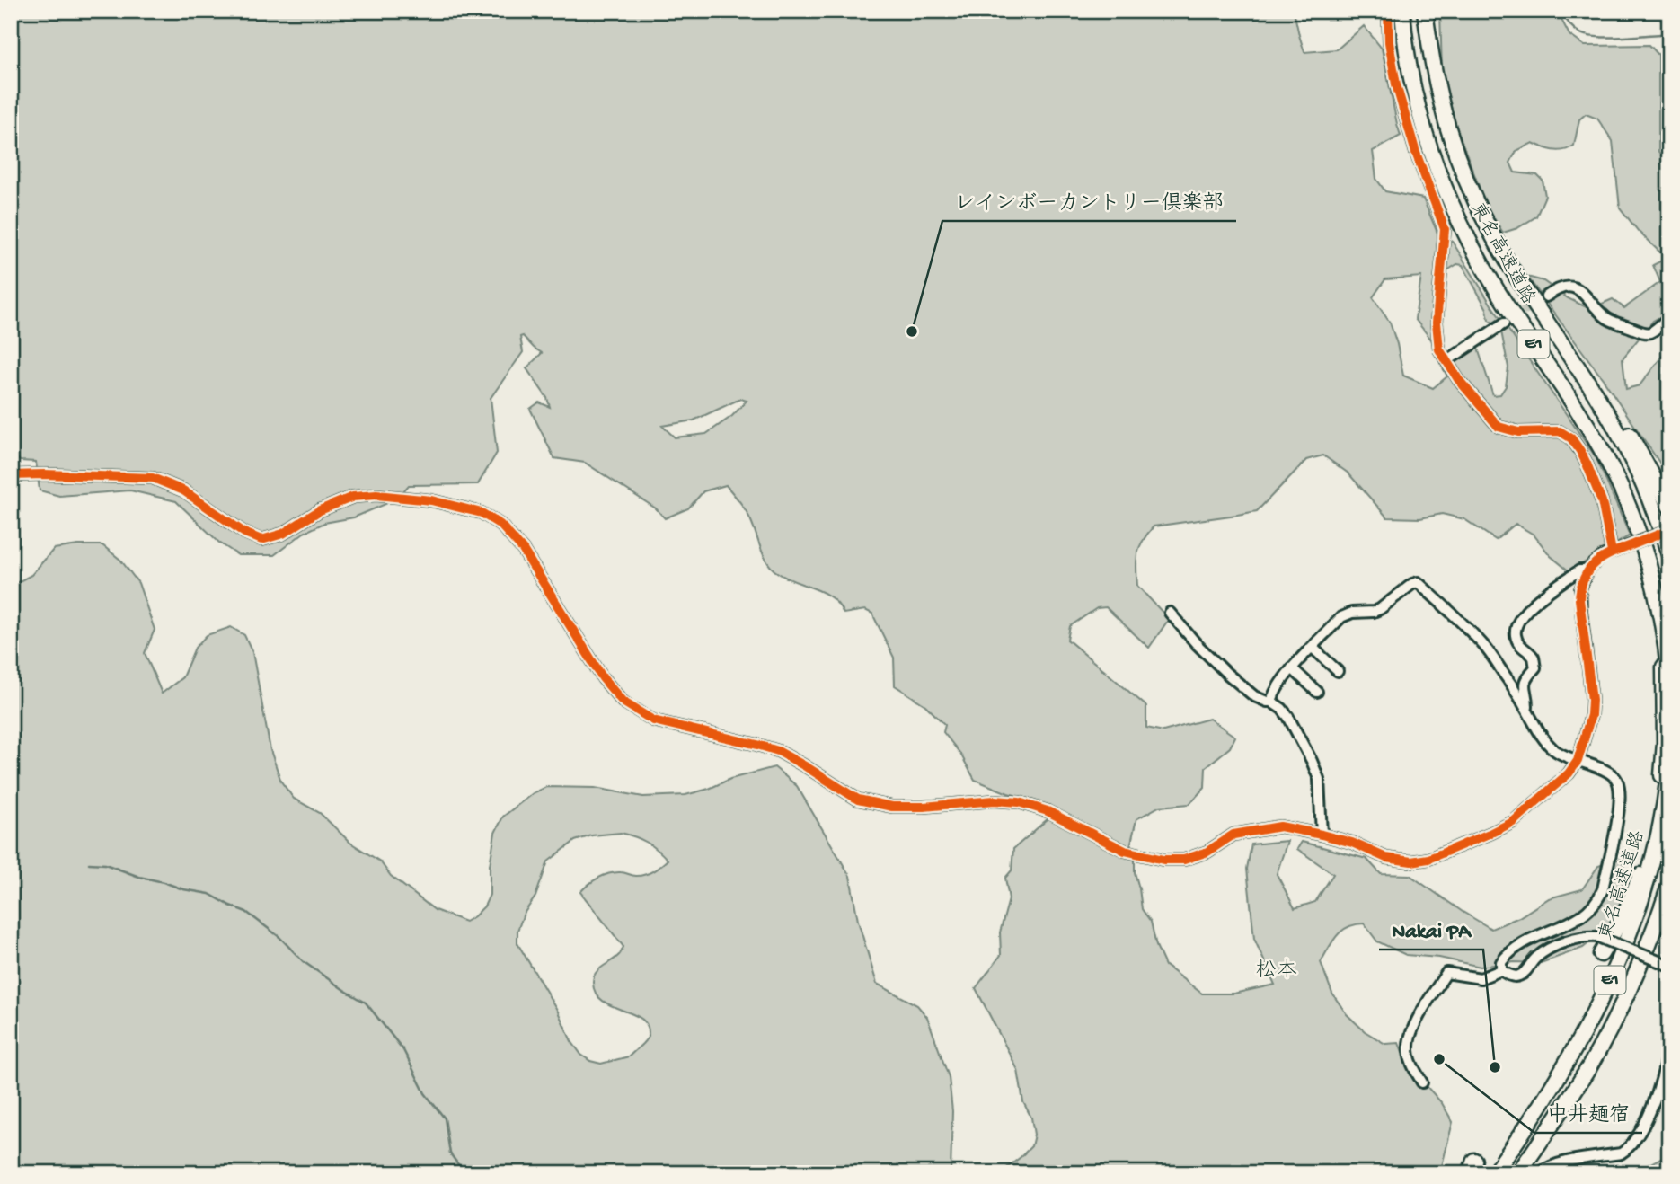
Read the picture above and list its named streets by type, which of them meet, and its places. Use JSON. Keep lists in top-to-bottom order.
{
  "streets": {
    "highway": ["東名高速道路", "E1"]
  },
  "districts": ["松本"],
  "places": ["レインボーカントリー倶楽部", "中井麺宿", "Nakai PA"]
}
